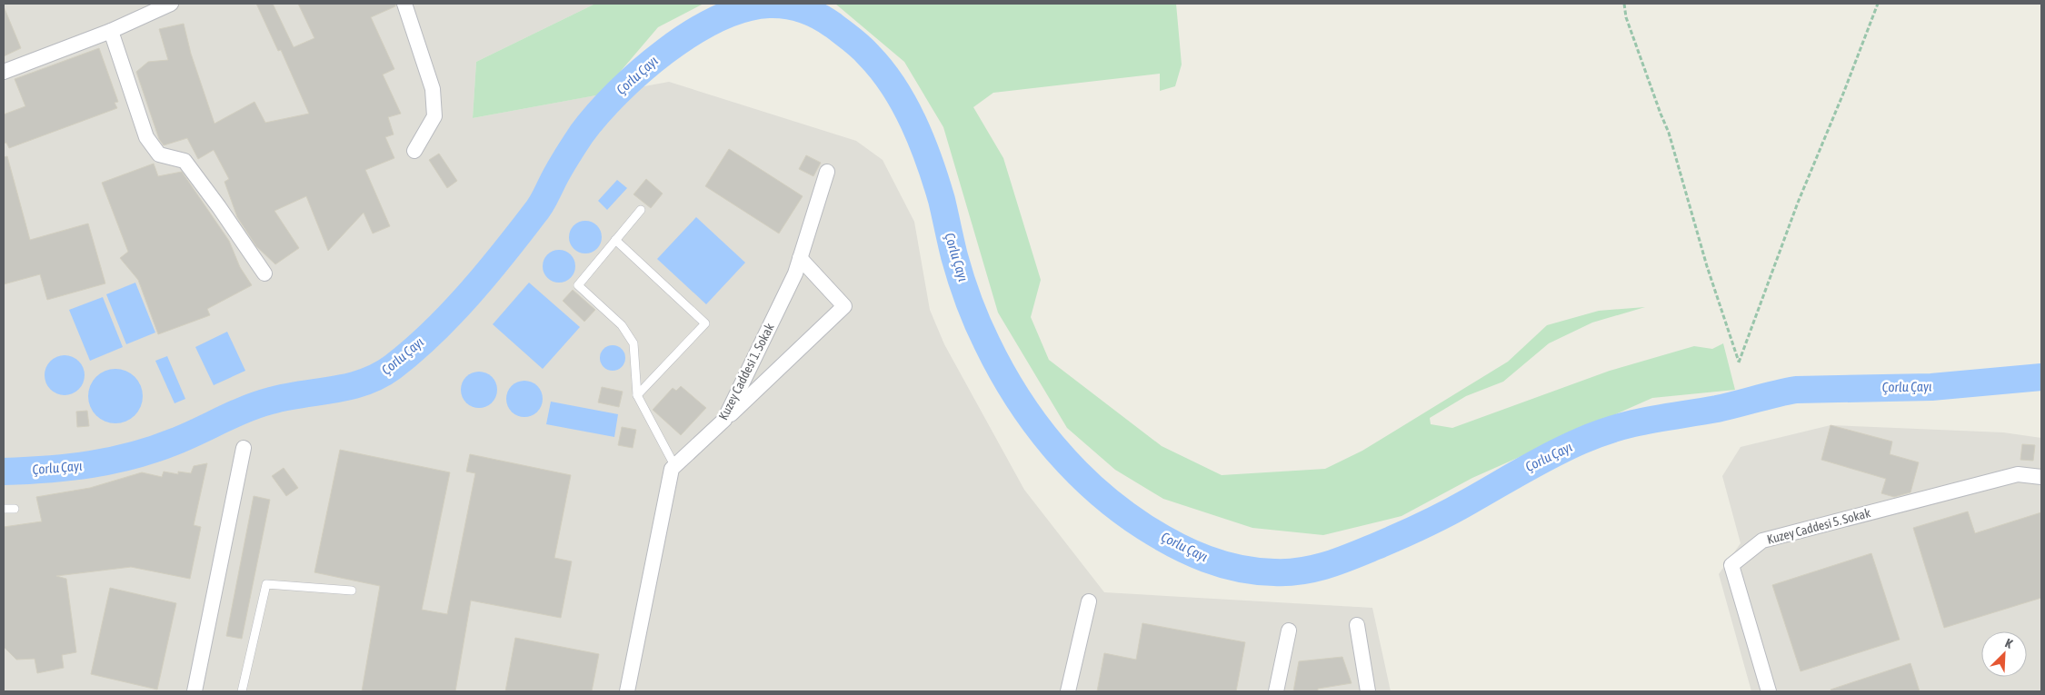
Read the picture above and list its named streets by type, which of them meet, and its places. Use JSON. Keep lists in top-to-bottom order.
{
  "streets": {
    "street": ["Kuzey Caddesi 1. Sokak", "Kuzey Caddesi 5. Sokak"]
  },
  "water": ["Çorlu Çayı"],
  "north": "top right"
}
